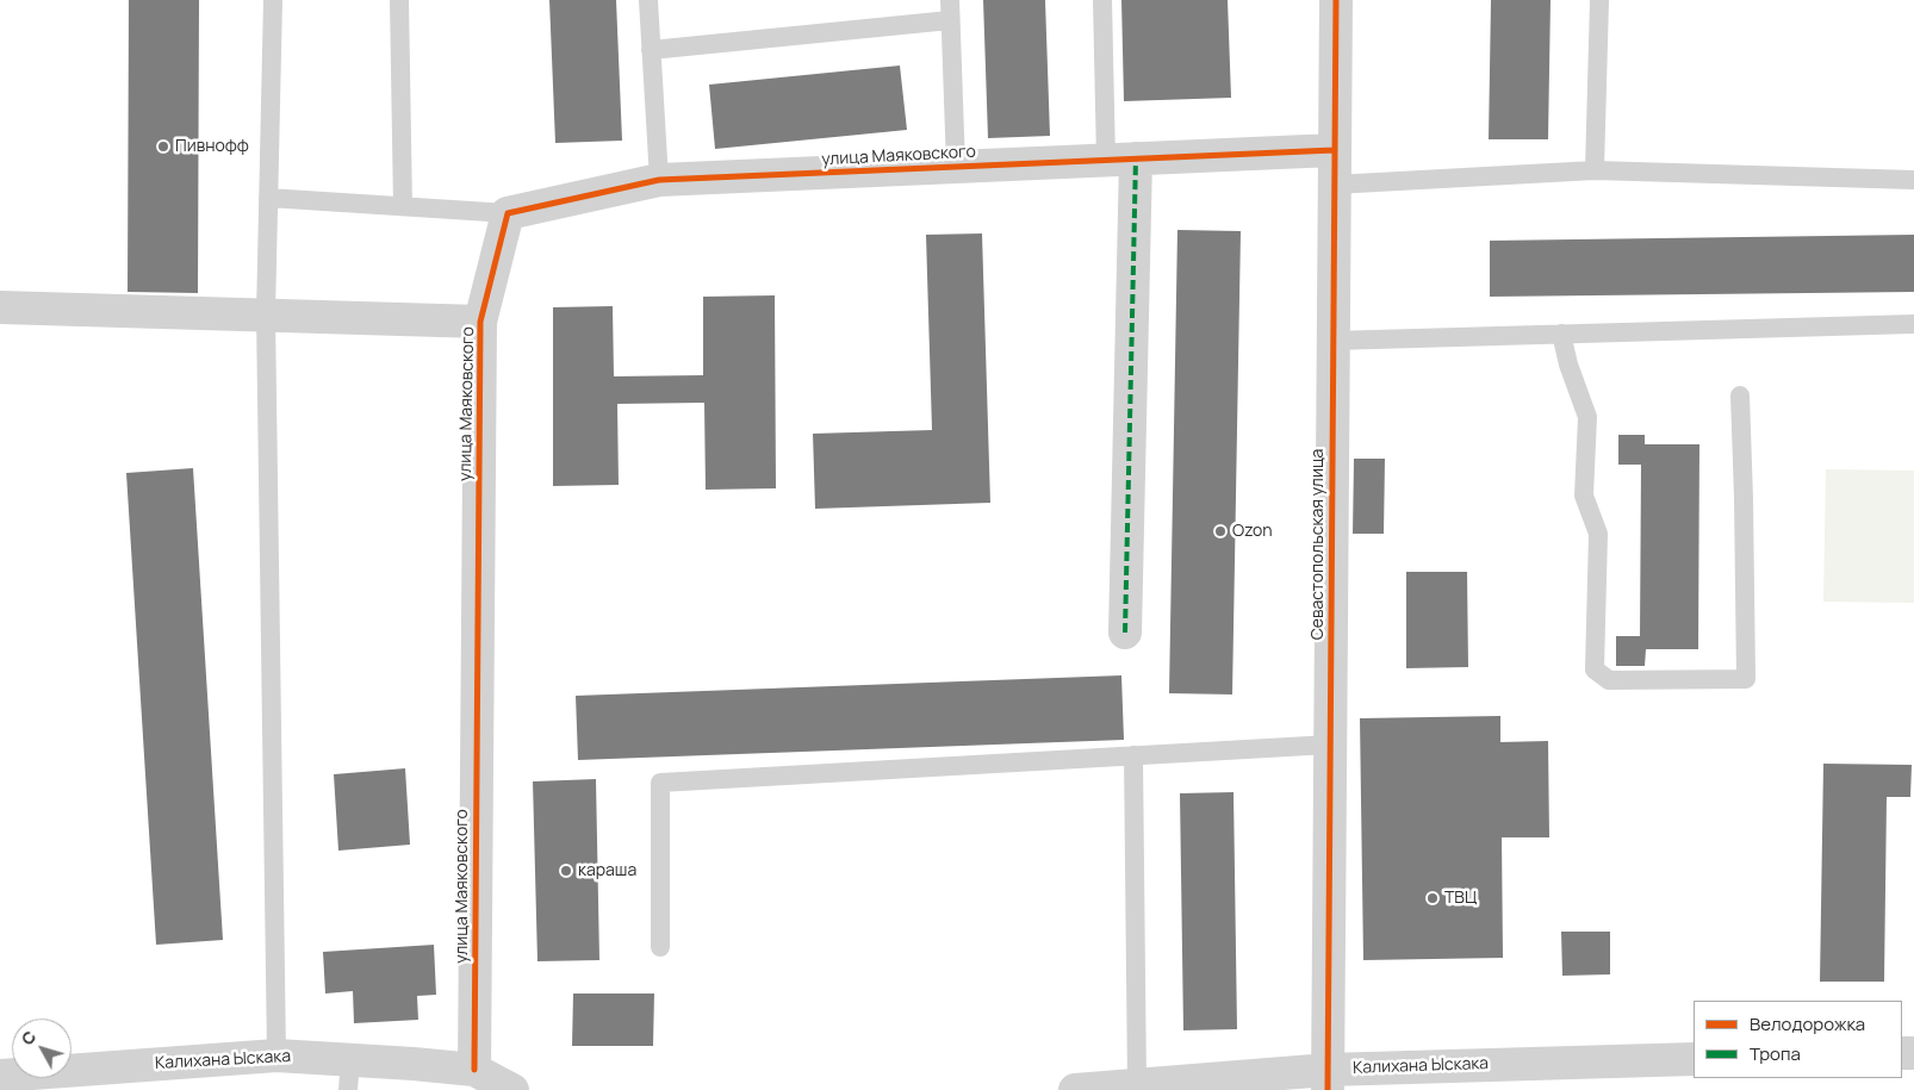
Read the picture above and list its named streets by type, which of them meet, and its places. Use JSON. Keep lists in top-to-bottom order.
{
  "streets": {
    "street": ["улица Маяковского", "Севастопольская улица", "Калихана Ыскака"]
  },
  "crossings": [
    ["улица Маяковского", "Севастопольская улица"],
    ["улица Маяковского", "Калихана Ыскака"],
    ["Севастопольская улица", "Калихана Ыскака"]
  ],
  "places": [
    "Пивнофф",
    "Ozon",
    "караша",
    "ТВЦ"
  ],
  "legend": ["Велодорожка", "Тропа"],
  "north": "top left"
}
